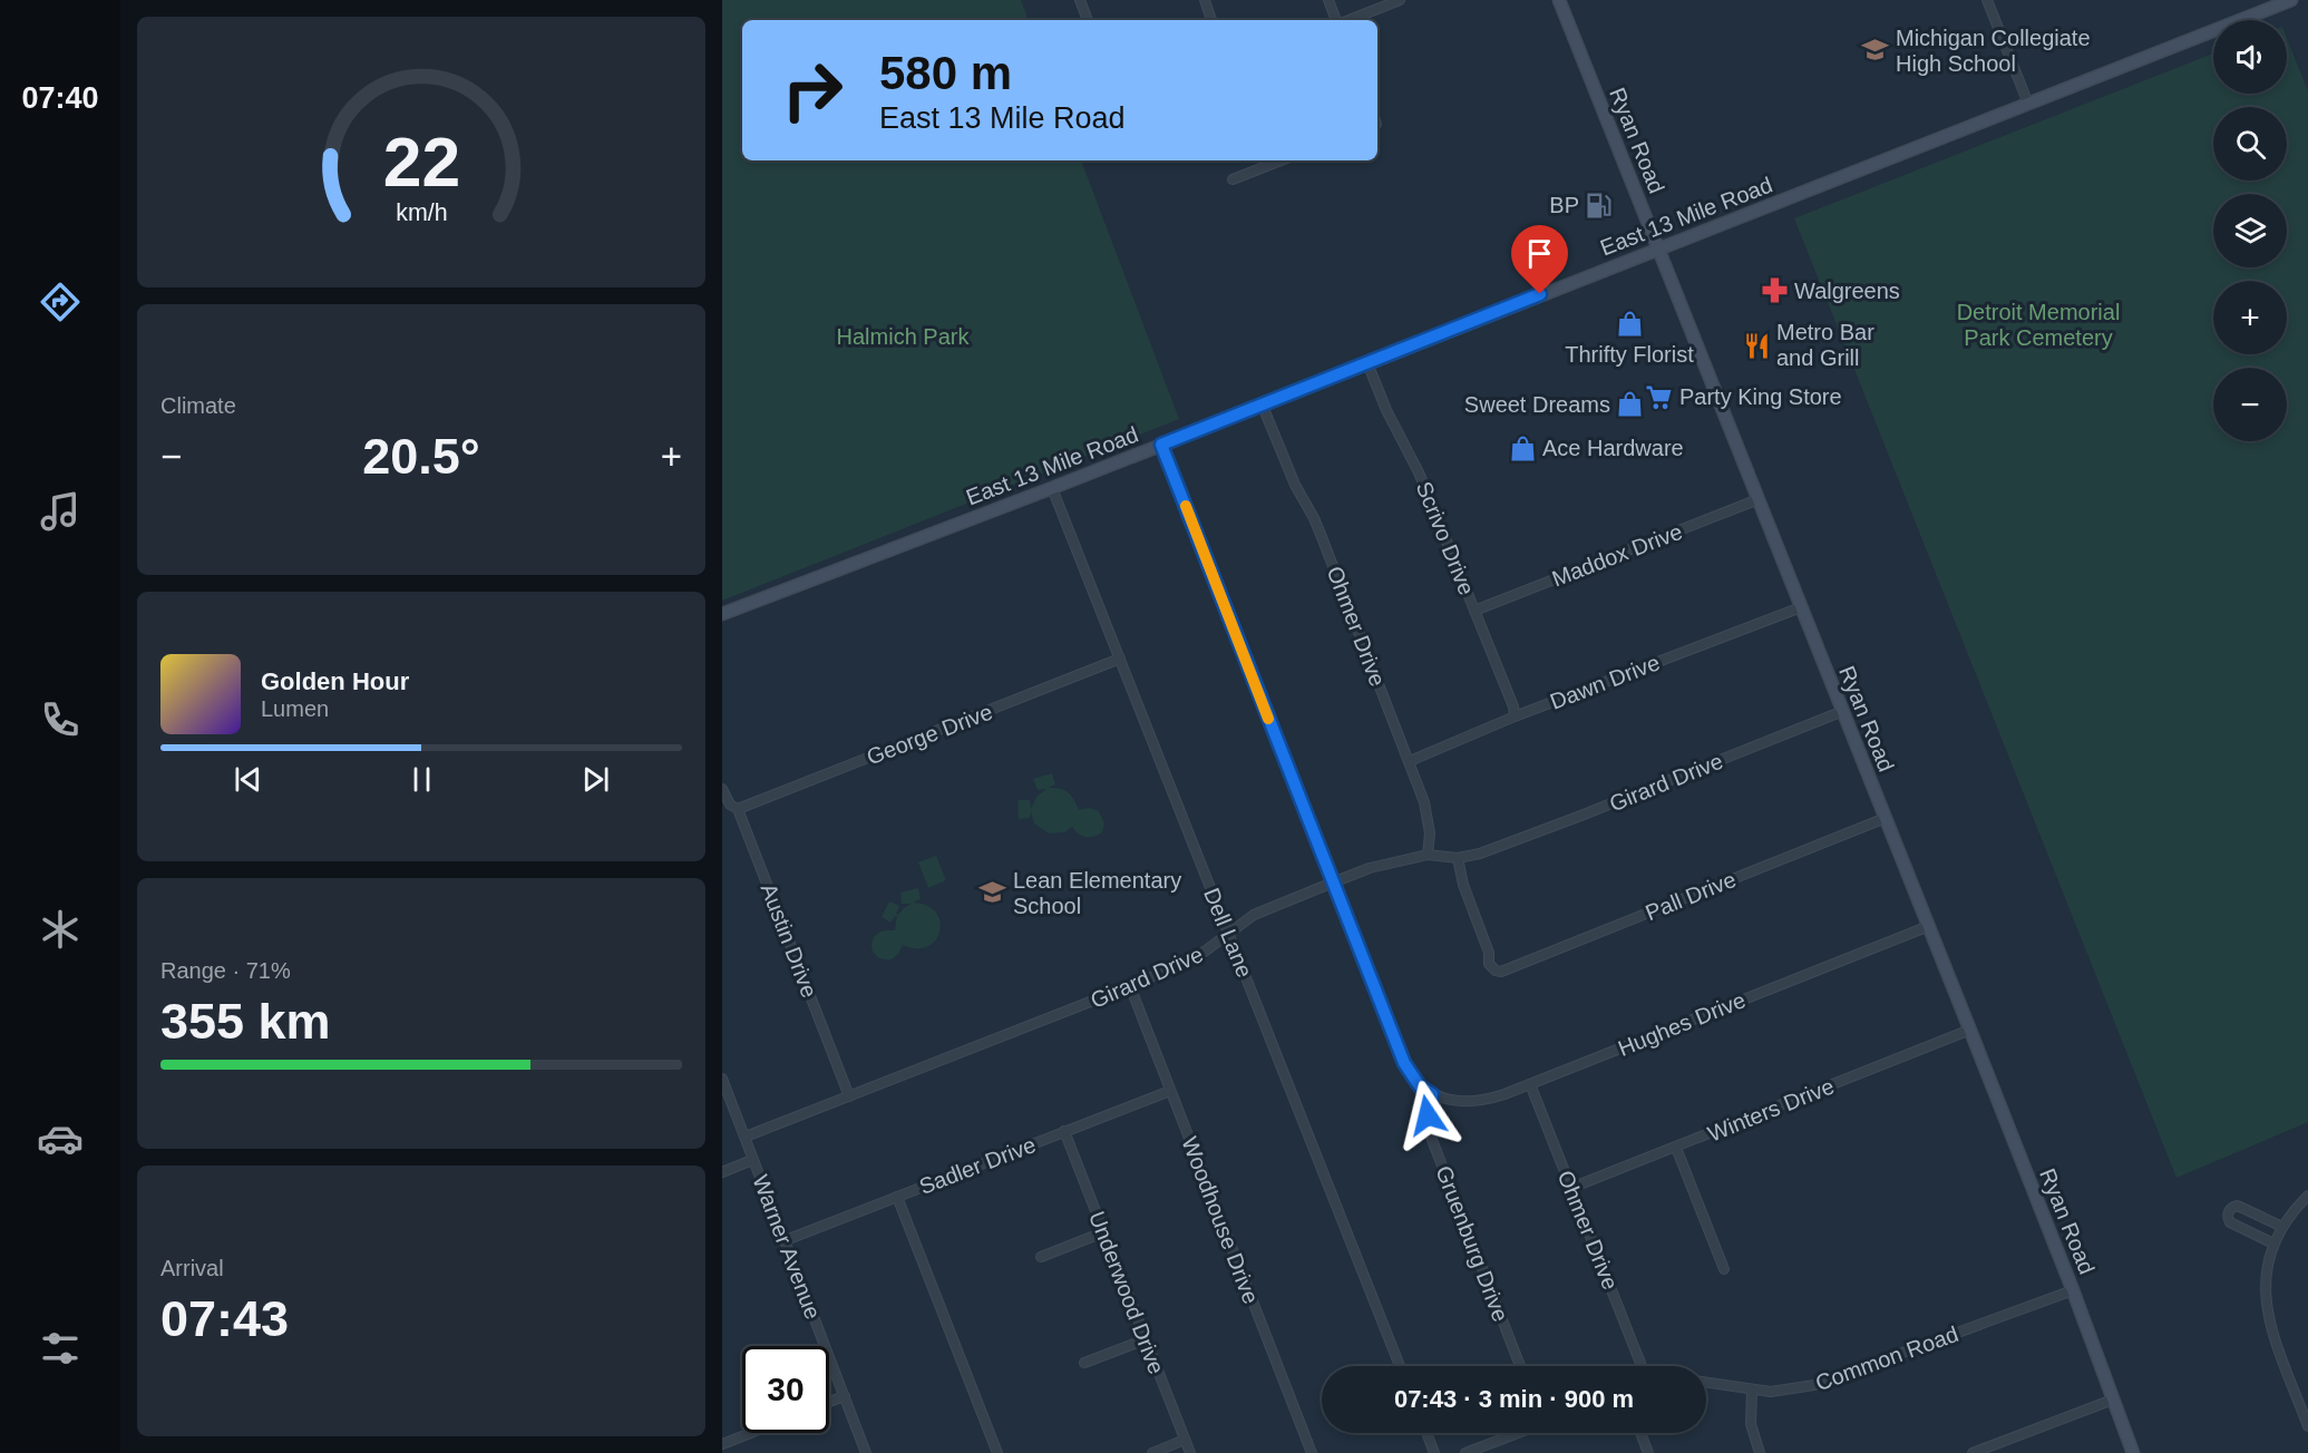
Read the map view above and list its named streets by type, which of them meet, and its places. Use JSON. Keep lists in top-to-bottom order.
{
  "streets": {
    "main road": ["Ryan Road", "East 13 Mile Road"],
    "street": [
      "Scrivo Drive",
      "Maddox Drive",
      "Ohmer Drive",
      "Dawn Drive",
      "George Drive",
      "Girard Drive",
      "Pall Drive",
      "Dell Lane",
      "Austin Drive",
      "Hughes Drive",
      "Winters Drive",
      "Sadler Drive",
      "Woodhouse Drive",
      "Gruenburg Drive",
      "Warner Avenue",
      "Underwood Drive",
      "Common Road"
    ]
  },
  "crossings": [
    ["Ryan Road", "East 13 Mile Road"],
    ["Ryan Road", "Maddox Drive"],
    ["Ryan Road", "Dawn Drive"],
    ["Ryan Road", "Girard Drive"],
    ["Ryan Road", "Pall Drive"],
    ["Ryan Road", "Hughes Drive"],
    ["Ryan Road", "Winters Drive"],
    ["Ryan Road", "Common Road"],
    ["East 13 Mile Road", "Scrivo Drive"],
    ["East 13 Mile Road", "Ohmer Drive"],
    ["East 13 Mile Road", "Dell Lane"],
    ["Scrivo Drive", "Maddox Drive"],
    ["Scrivo Drive", "Dawn Drive"],
    ["Ohmer Drive", "Dawn Drive"],
    ["Ohmer Drive", "Girard Drive"],
    ["Ohmer Drive", "Hughes Drive"],
    ["Ohmer Drive", "Winters Drive"],
    ["George Drive", "Dell Lane"],
    ["George Drive", "Austin Drive"],
    ["Girard Drive", "Pall Drive"],
    ["Girard Drive", "Dell Lane"],
    ["Girard Drive", "Austin Drive"],
    ["Girard Drive", "Woodhouse Drive"],
    ["Girard Drive", "Warner Avenue"],
    ["Hughes Drive", "Gruenburg Drive"],
    ["Sadler Drive", "Woodhouse Drive"],
    ["Sadler Drive", "Warner Avenue"],
    ["Sadler Drive", "Underwood Drive"]
  ],
  "parks": ["Detroit Memorial Park Cemetery", "Halmich Park"],
  "places": {
    "school or university": ["Michigan Collegiate High School", "Lean Elementary School"],
    "fuel station": ["BP"],
    "pharmacy": ["Walgreens"],
    "shop": ["Thrifty Florist", "Sweet Dreams", "Ace Hardware"],
    "restaurant": ["Metro Bar and Grill"],
    "supermarket": ["Party King Store"]
  },
  "page": {
    "tabs": "07:40",
    "map_buttons": ["+", "−"],
    "turn": ["580 m", "East 13 Mile Road"],
    "tile": [
      "Climate",
      ["Range · 71%", "355 km"],
      ["Arrival", "07:43"]
    ],
    "heat": ["−", "20.5°", "+"],
    "song": ["Golden Hour", "Lumen"],
    "limit": "30",
    "trip": "07:43 · 3 min · 900 m",
    "gauge": ["22", "km/h"]
  }
}
